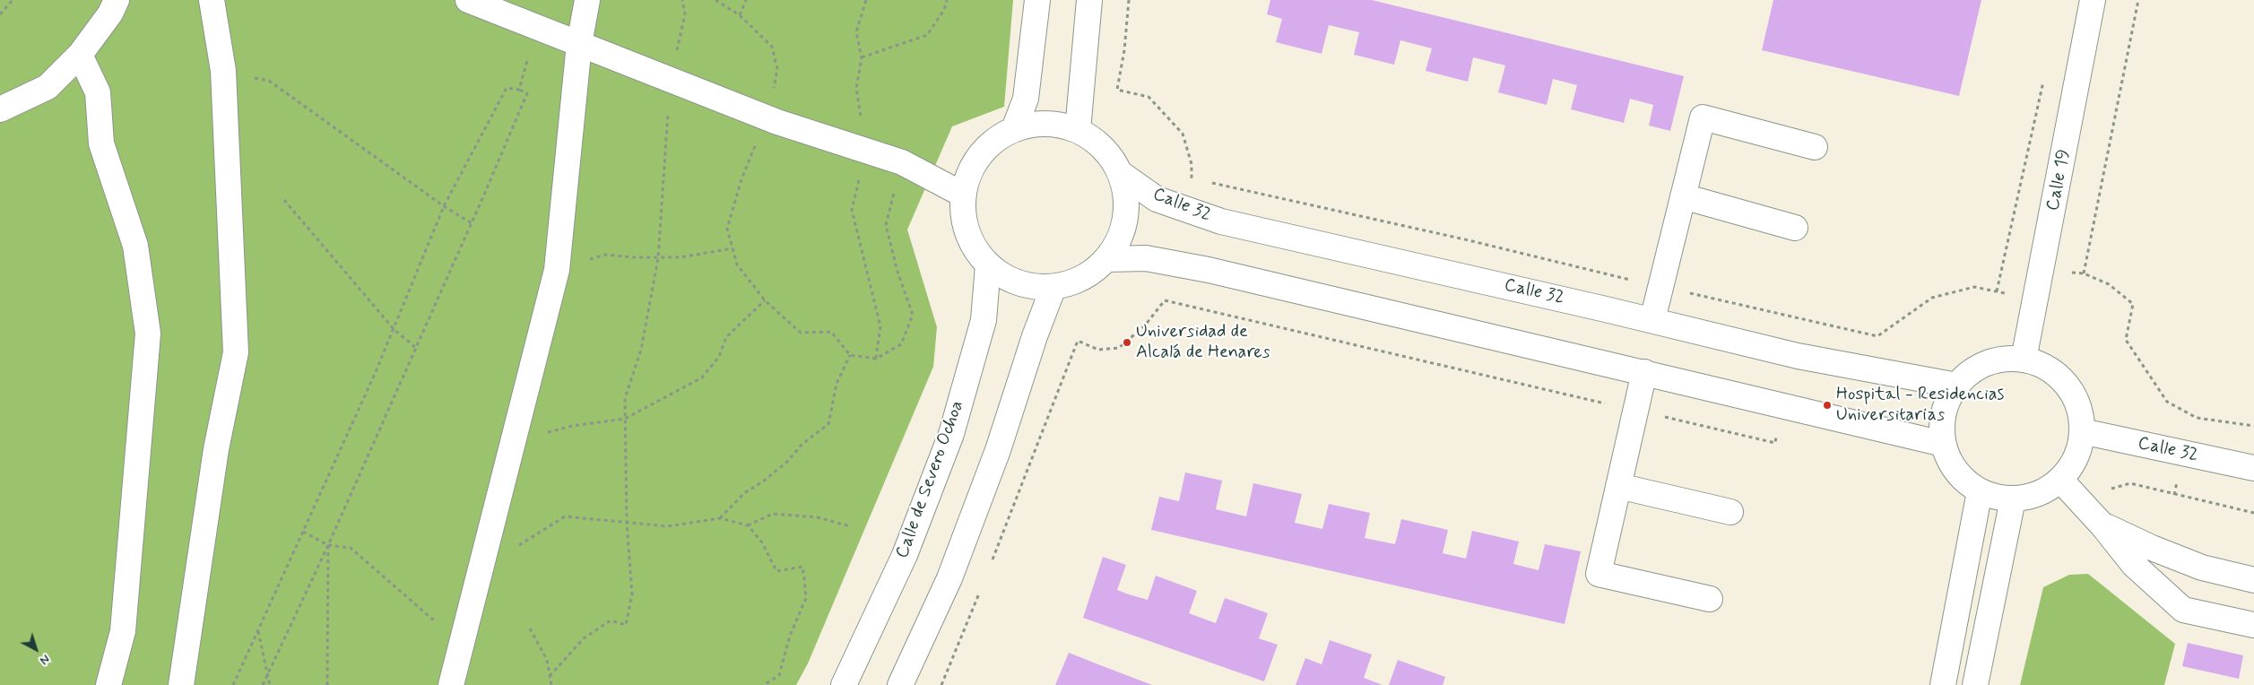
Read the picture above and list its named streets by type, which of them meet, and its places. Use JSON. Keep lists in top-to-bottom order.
{
  "streets": {
    "street": ["Calle 19", "Calle 32", "Calle de Severo Ochoa"]
  },
  "crossings": [
    ["Calle 19", "Calle 32"]
  ],
  "places": ["Universidad de Alcalá de Henares", "Hospital - Residencias Universitarias"],
  "north": "bottom right"
}
